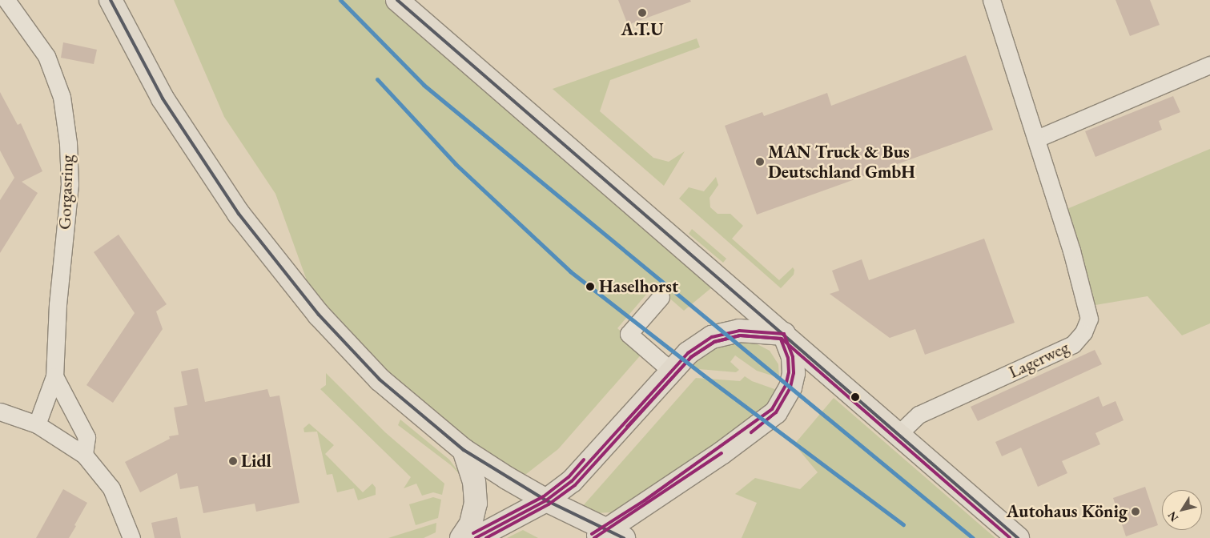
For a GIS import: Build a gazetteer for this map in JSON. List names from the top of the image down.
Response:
{
  "streets": {
    "street": ["Gorgasring", "Lagerweg"]
  },
  "places": [
    "A.T.U",
    "MAN Truck & Bus Deutschland GmbH",
    "Haselhorst",
    "Lidl",
    "Autohaus König"
  ],
  "north": "bottom left"
}
